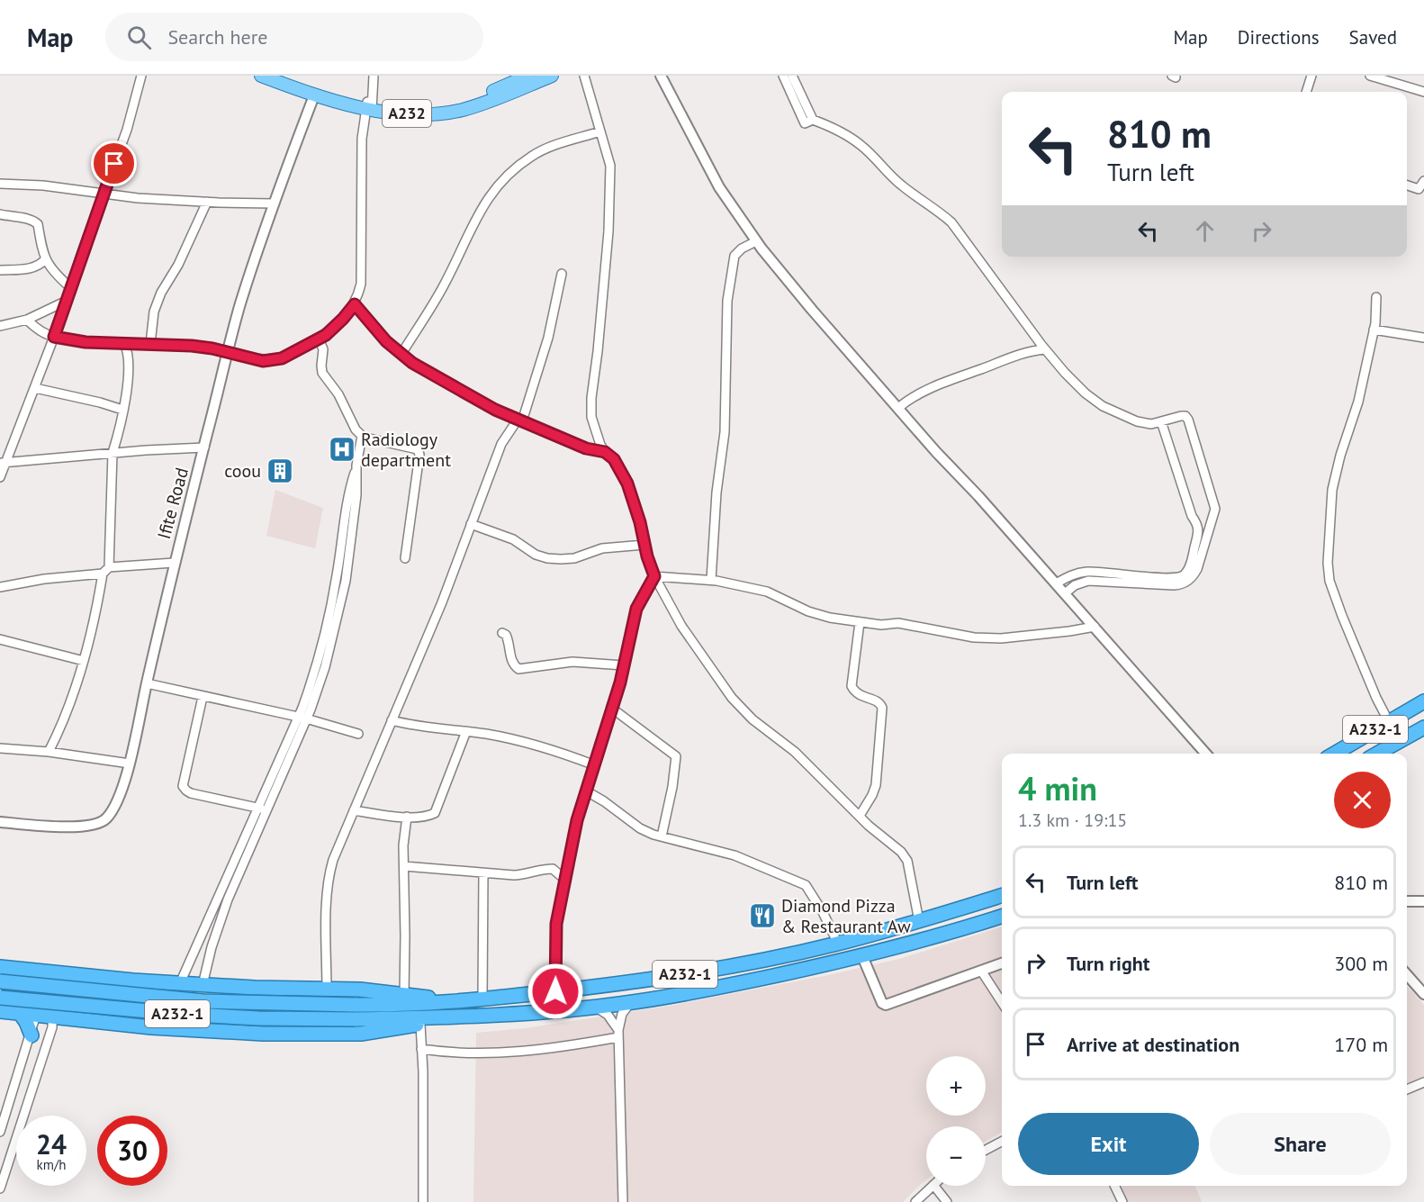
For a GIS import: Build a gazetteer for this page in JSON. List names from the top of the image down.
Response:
{
  "streets": {
    "highway": ["A232-1"],
    "main road": ["A232"],
    "street": ["Ifite Road"]
  },
  "crossings": [
    ["A232", "Ifite Road"]
  ],
  "places": {
    "hospital": ["Radiology department"],
    "building": ["coou"],
    "restaurant": ["Diamond Pizza & Restaurant Aw"]
  },
  "page": {
    "header": "Map",
    "search": "Search here",
    "nav": ["Map", "Directions", "Saved"],
    "turn": ["810 m", "Turn left"],
    "heading": ["4 min", "1.3 km · 19:15"],
    "list": [
      {
        "name": "Turn left",
        "value": "810 m"
      },
      {
        "name": "Turn right",
        "value": "300 m"
      },
      {
        "name": "Arrive at destination",
        "value": "170 m"
      }
    ],
    "map_buttons": ["+", "−"],
    "buttons": ["Exit", "Share"],
    "speed": "24 km/h",
    "limit": "30"
  }
}
